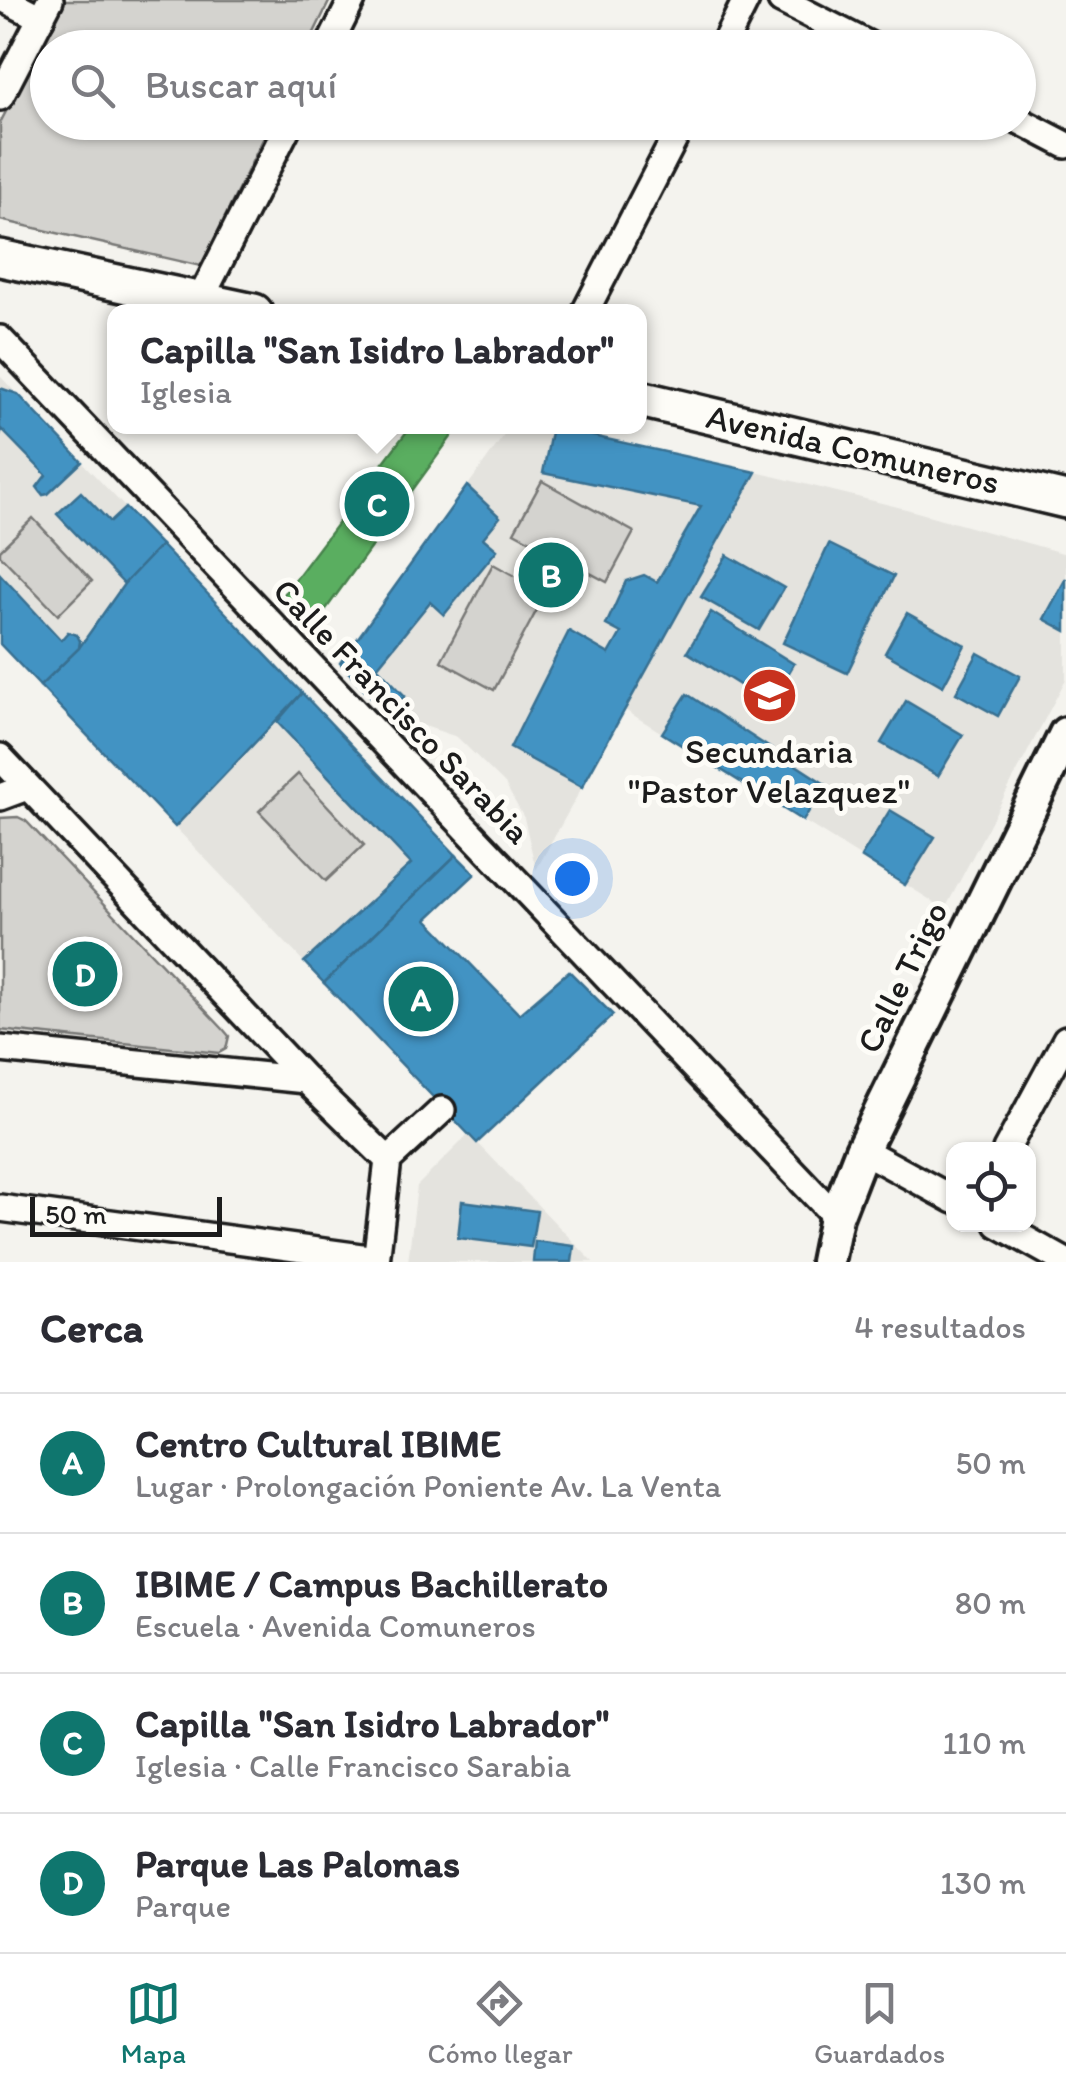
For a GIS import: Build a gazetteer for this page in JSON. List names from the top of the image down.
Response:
{
  "streets": {
    "main road": ["Avenida Comuneros"],
    "street": ["Calle Francisco Sarabia", "Calle Trigo"]
  },
  "crossings": [
    ["Calle Francisco Sarabia", "Calle Trigo"]
  ],
  "places": {
    "school or university": ["Secundaria \"Pastor Velazquez\""]
  },
  "scale_bar": "50 m",
  "page": {
    "search": "Buscar aquí",
    "popup": ["Capilla \"San Isidro Labrador\"", "Iglesia"],
    "pins": [
      "C",
      "B",
      "D",
      "A"
    ],
    "scale": "50 m",
    "heading": ["Cerca", "4 resultados"],
    "list": [
      {
        "mark": "A",
        "name": "Centro Cultural IBIME",
        "note": "Lugar · Prolongación Poniente Av. La Venta",
        "value": "50 m"
      },
      {
        "mark": "B",
        "name": "IBIME / Campus Bachillerato",
        "note": "Escuela · Avenida Comuneros",
        "value": "80 m"
      },
      {
        "mark": "C",
        "name": "Capilla \"San Isidro Labrador\"",
        "note": "Iglesia · Calle Francisco Sarabia",
        "value": "110 m"
      },
      {
        "mark": "D",
        "name": "Parque Las Palomas",
        "note": "Parque",
        "value": "130 m"
      }
    ],
    "nav": ["Mapa", "Cómo llegar", "Guardados"]
  }
}
